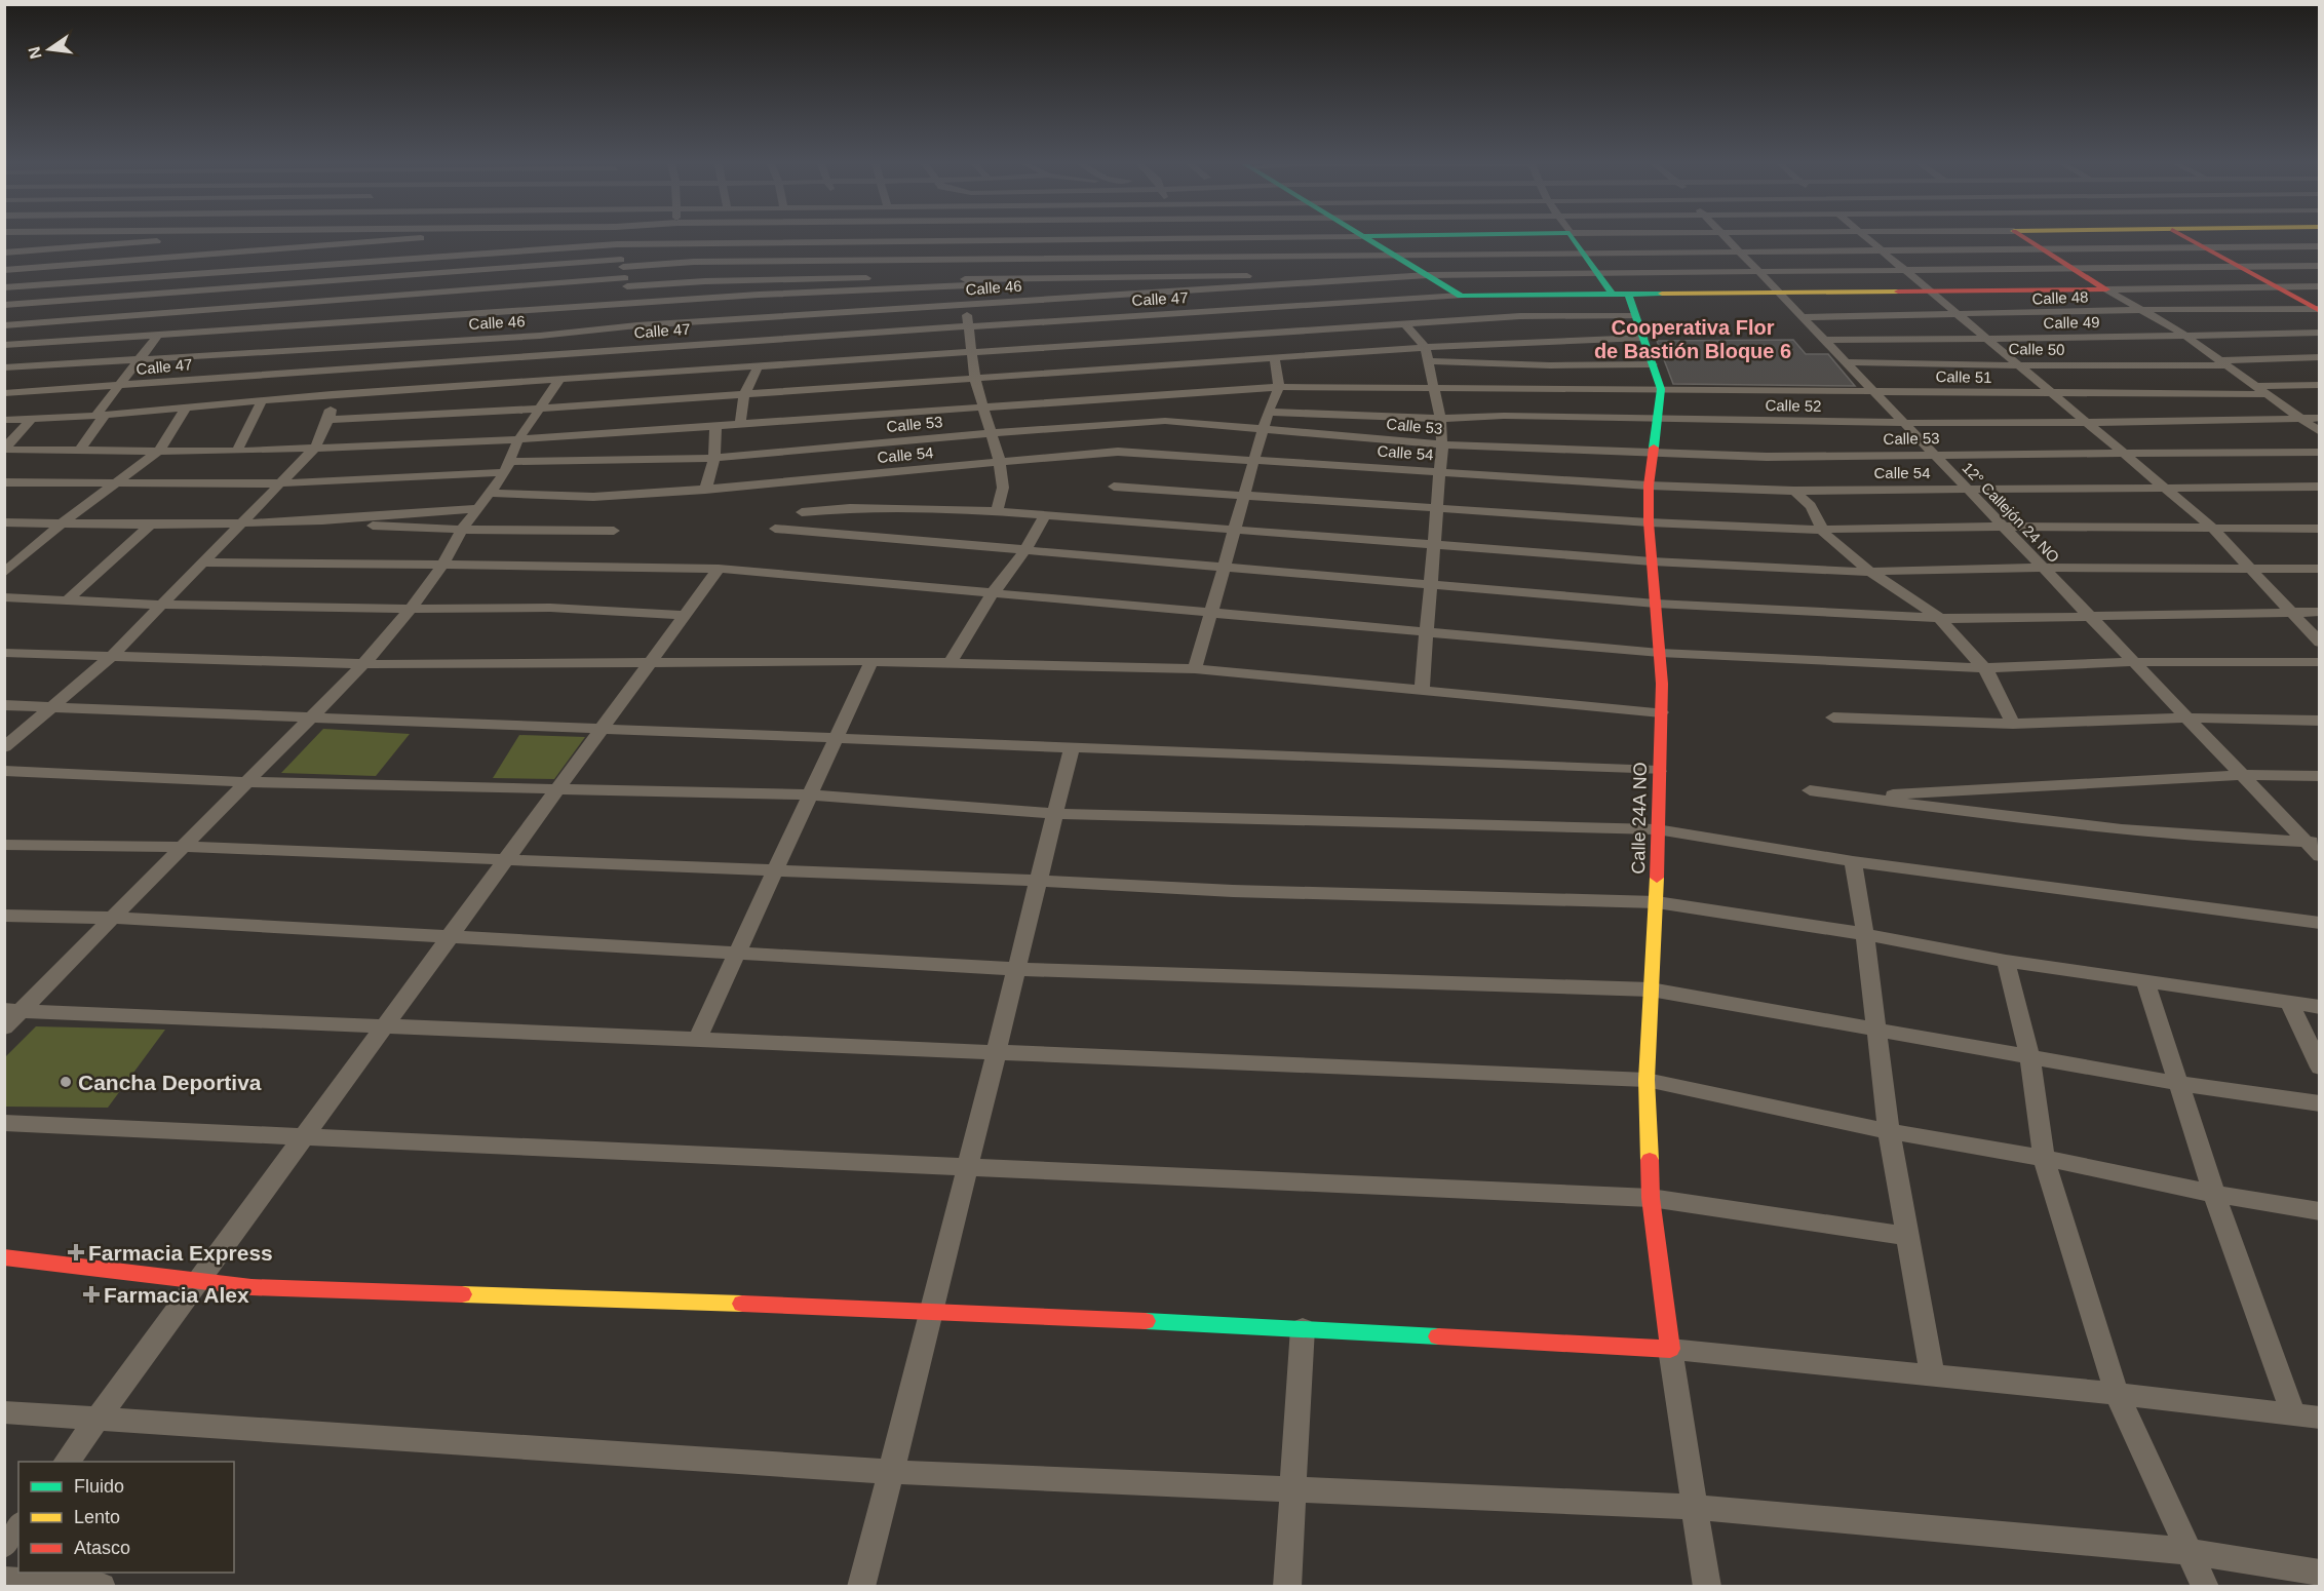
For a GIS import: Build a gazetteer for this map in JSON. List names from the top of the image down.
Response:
{
  "streets": {
    "street": [
      "Calle 46",
      "Calle 48",
      "Calle 47",
      "Calle 49",
      "Calle 50",
      "Calle 51",
      "Calle 52",
      "Calle 53",
      "Calle 54",
      "12° Callejón 24 NO",
      "Calle 24A NO"
    ]
  },
  "crossings": [
    ["Calle 46", "12° Callejón 24 NO"],
    ["Calle 48", "12° Callejón 24 NO"],
    ["Calle 47", "12° Callejón 24 NO"],
    ["Calle 47", "Calle 24A NO"],
    ["Calle 49", "12° Callejón 24 NO"],
    ["Calle 50", "12° Callejón 24 NO"],
    ["Calle 51", "12° Callejón 24 NO"],
    ["Calle 51", "Calle 24A NO"],
    ["Calle 52", "12° Callejón 24 NO"],
    ["Calle 52", "Calle 24A NO"],
    ["Calle 53", "12° Callejón 24 NO"],
    ["Calle 53", "Calle 24A NO"],
    ["Calle 54", "12° Callejón 24 NO"],
    ["Calle 54", "Calle 24A NO"]
  ],
  "districts": ["Cooperativa Flor de Bastión Bloque 6"],
  "places": {
    "other": ["Cancha Deportiva"],
    "health": ["Farmacia Express", "Farmacia Alex"]
  },
  "legend": ["Fluido", "Lento", "Atasco"],
  "north": "left"
}
